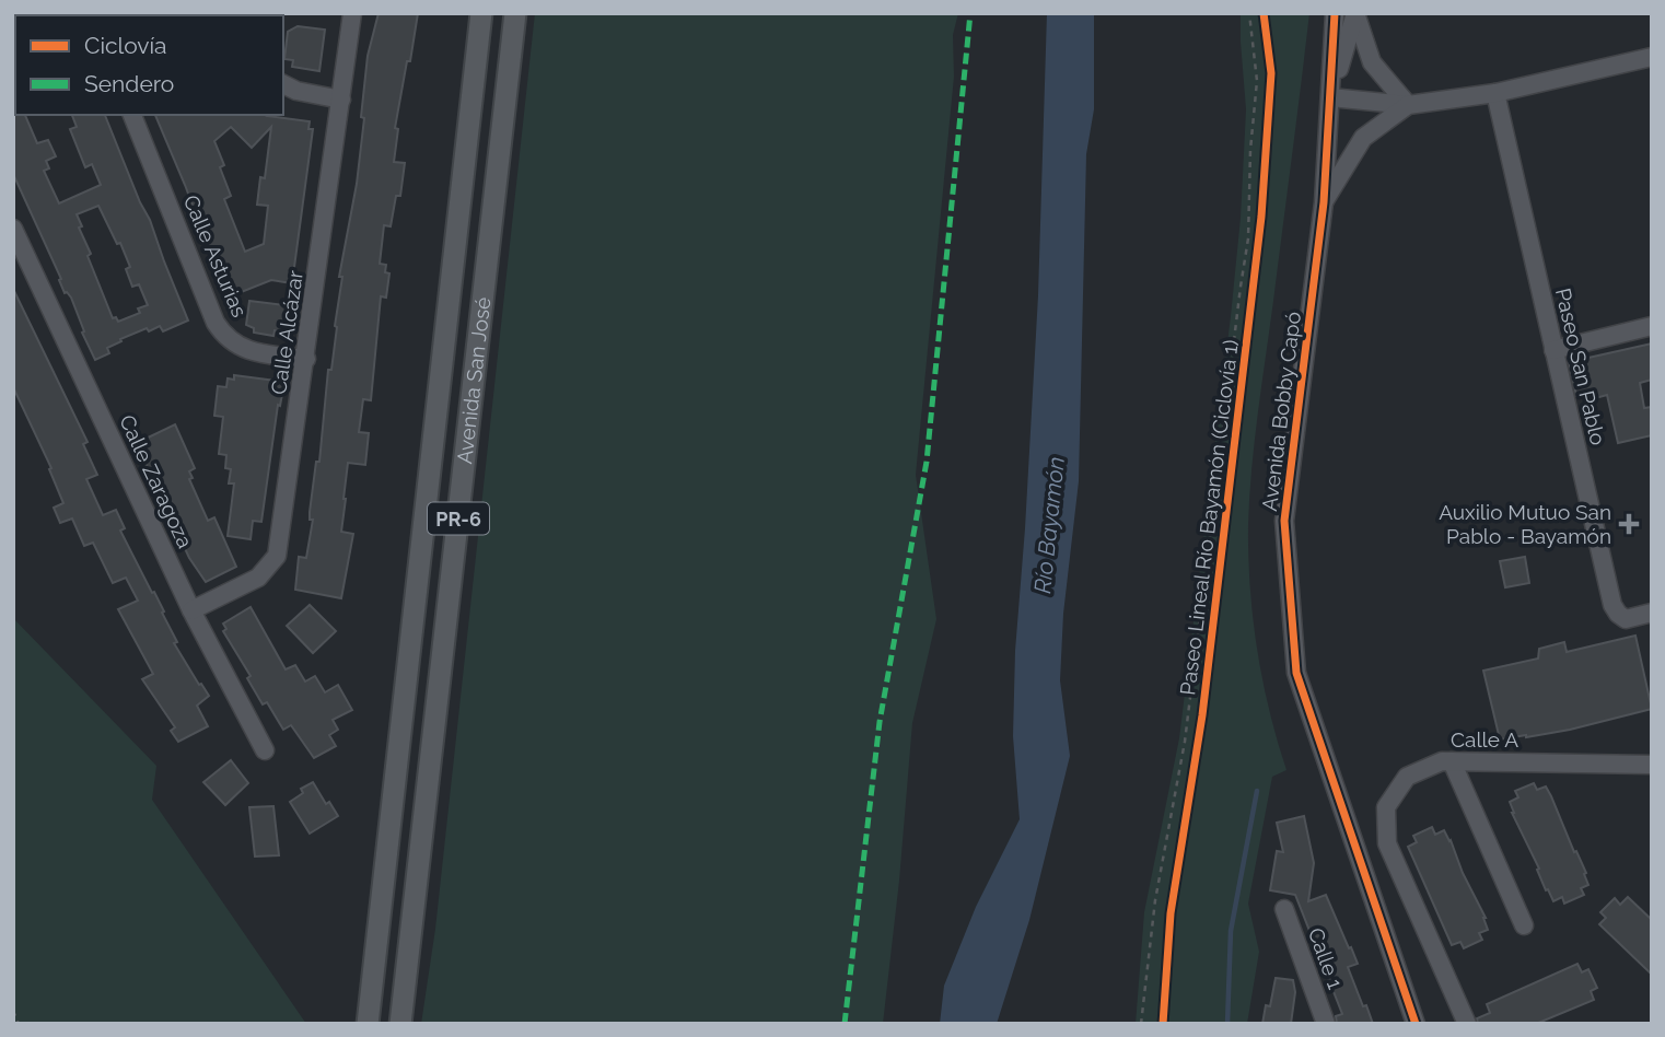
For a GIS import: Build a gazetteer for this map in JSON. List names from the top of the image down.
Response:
{
  "streets": {
    "main road": ["Avenida San José", "PR-6"],
    "street": [
      "Calle Asturias",
      "Calle Alcázar",
      "Paseo San Pablo",
      "Avenida Bobby Capó",
      "Calle Zaragoza",
      "Calle A",
      "Calle 1"
    ],
    "cycle path": ["Paseo Lineal Río Bayamón (Ciclovía 1)"]
  },
  "crossings": [
    ["Calle Asturias", "Calle Alcázar"],
    ["Calle Alcázar", "Calle Zaragoza"]
  ],
  "water": ["Río Bayamón"],
  "places": {
    "health": ["Auxilio Mutuo San Pablo - Bayamón"]
  },
  "legend": ["Ciclovía", "Sendero"]
}
